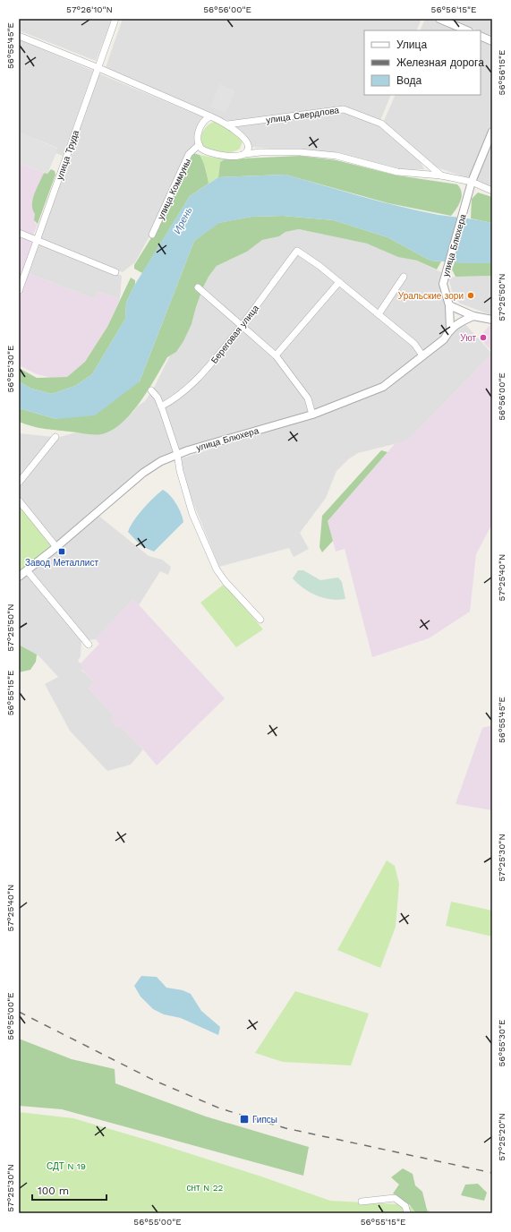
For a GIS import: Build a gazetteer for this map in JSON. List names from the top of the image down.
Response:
{
  "streets": {
    "street": [
      "улица Свердлова",
      "улица Труда",
      "улица Коммуны",
      "улица Блюхера",
      "Береговая улица"
    ]
  },
  "crossings": [
    ["улица Свердлова", "улица Коммуны"],
    ["улица Свердлова", "улица Блюхера"]
  ],
  "water": ["Ирень"],
  "parks": ["СДТ N 19", "снт N 22"],
  "places": {
    "other": ["Уральские зори", "Уют"],
    "transit": ["Завод Металлист", "Гипсы"]
  },
  "legend": ["Улица", "Железная дорога", "Вода"],
  "scale_bar": "100 m",
  "coordinates": [
    "57°26'10\"N",
    "56°56'00\"E",
    "56°56'15\"E",
    "56°55'45\"E",
    "57°25'50\"N",
    "56°55'30\"E",
    "57°25'40\"N",
    "56°55'15\"E",
    "57°25'30\"N",
    "56°55'00\"E",
    "57°25'20\"N"
  ]
}
